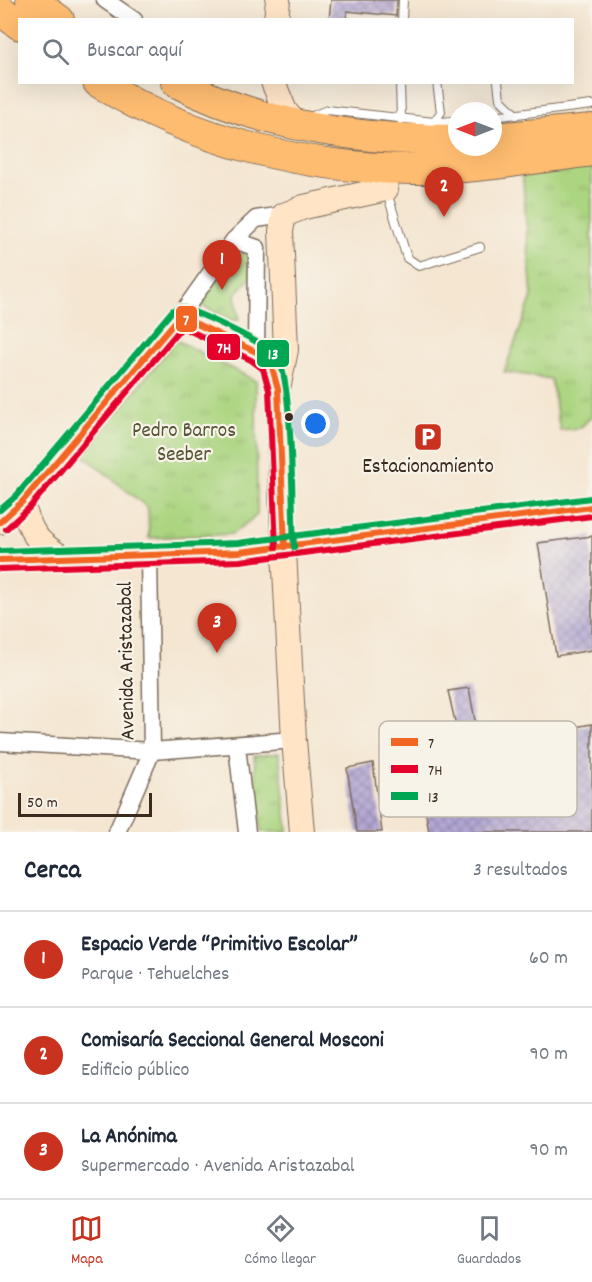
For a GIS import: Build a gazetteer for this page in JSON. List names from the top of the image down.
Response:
{
  "streets": {
    "street": ["Avenida Aristazabal"]
  },
  "parks": ["Pedro Barros Seeber"],
  "places": {
    "parking": ["Estacionamiento"]
  },
  "lines": ["transit line 13", "transit line 7", "transit line 7H"],
  "legend": ["7", "7H", "13"],
  "scale_bar": "50 m",
  "north": "left",
  "page": {
    "search": "Buscar aquí",
    "pins": ["2", "1", "3"],
    "scale": "50 m",
    "heading": ["Cerca", "3 resultados"],
    "list": [
      {
        "mark": "1",
        "name": "Espacio Verde “Primitivo Escolar”",
        "note": "Parque · Tehuelches",
        "value": "60 m"
      },
      {
        "mark": "2",
        "name": "Comisaría Seccional General Mosconi",
        "note": "Edificio público",
        "value": "90 m"
      },
      {
        "mark": "3",
        "name": "La Anónima",
        "note": "Supermercado · Avenida Aristazabal",
        "value": "90 m"
      }
    ],
    "nav": ["Mapa", "Cómo llegar", "Guardados"]
  }
}
